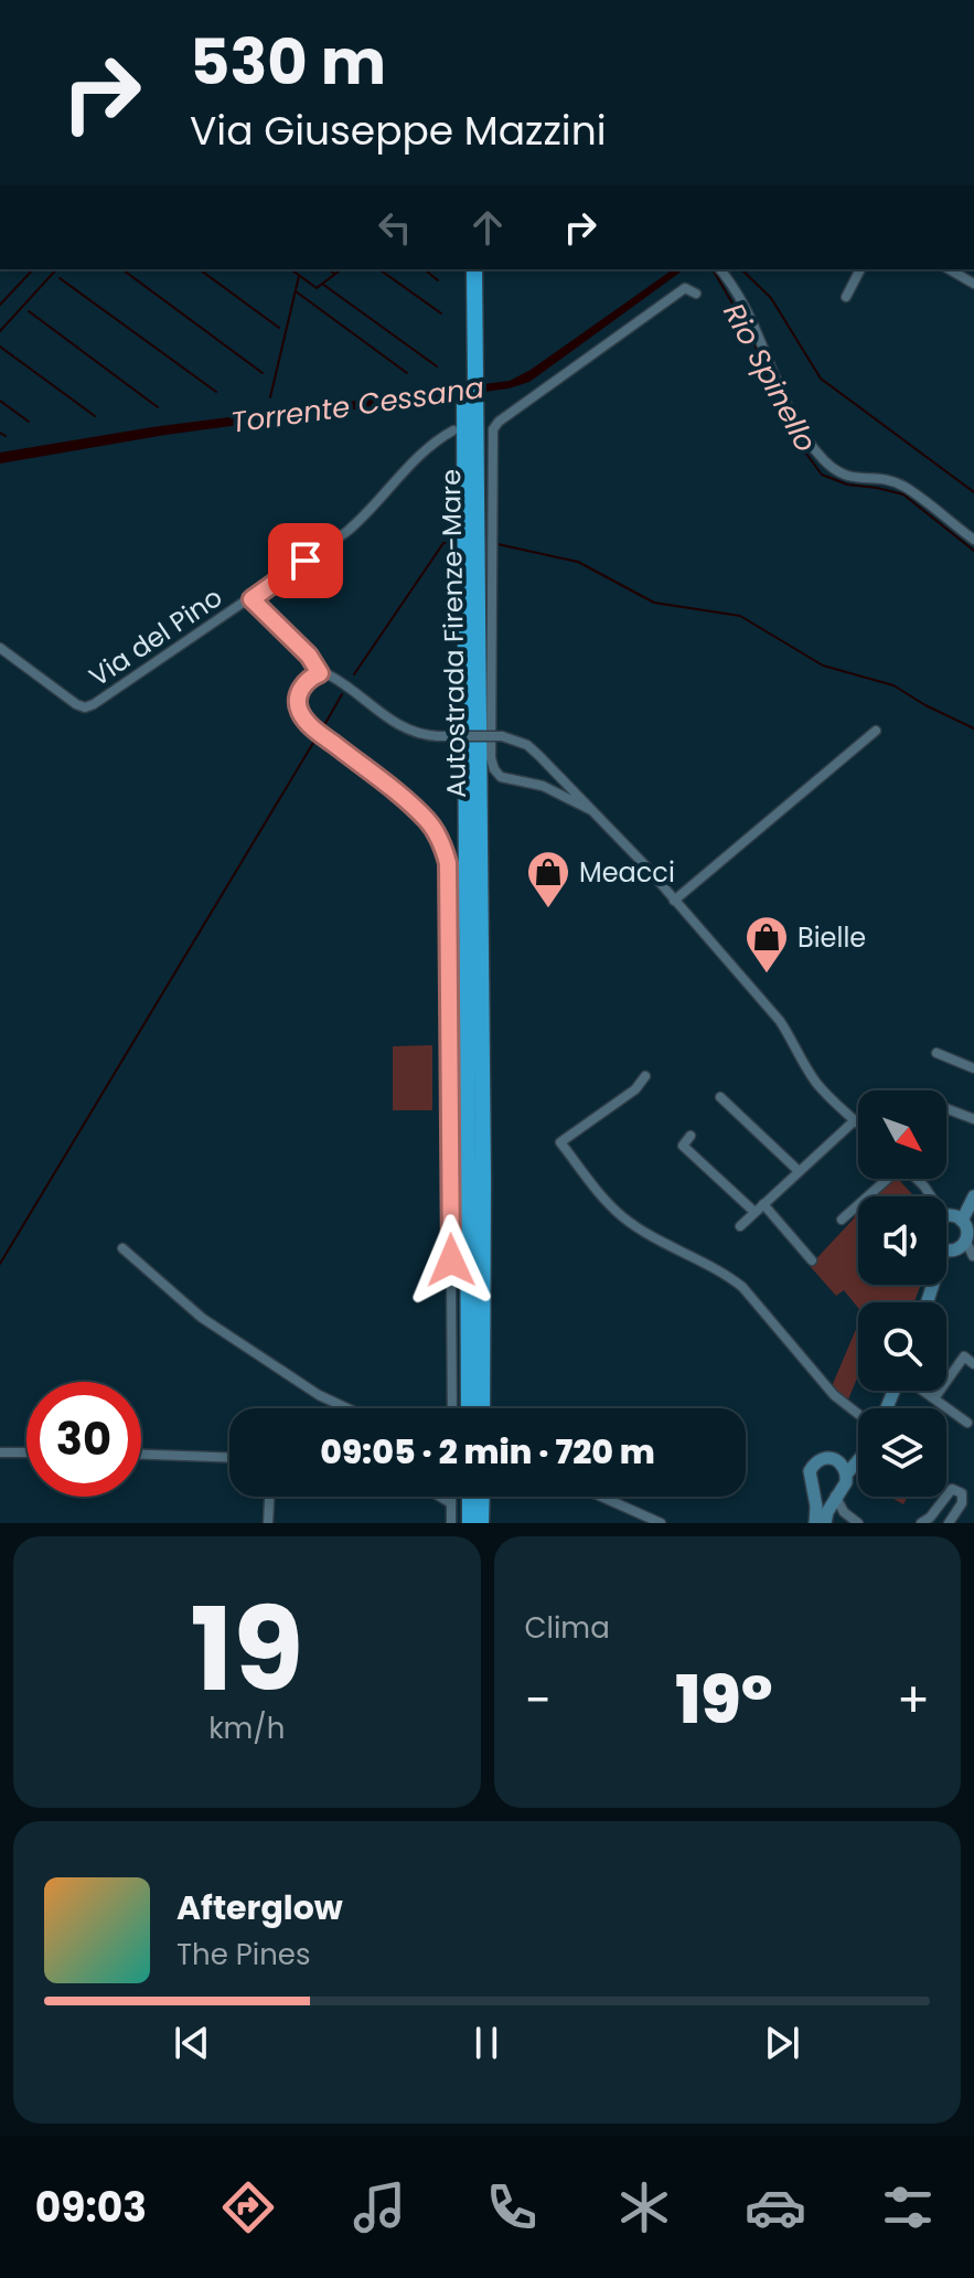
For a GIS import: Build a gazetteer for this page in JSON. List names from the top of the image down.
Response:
{
  "streets": {
    "highway": ["Autostrada Firenze-Mare"],
    "street": ["Via del Pino"]
  },
  "water": ["Rio Spinello", "Torrente Cessana"],
  "places": {
    "shop": ["Meacci", "Bielle"]
  },
  "north": "bottom right",
  "page": {
    "turn": ["530 m", "Via Giuseppe Mazzini"],
    "limit": "30",
    "trip": "09:05 · 2 min · 720 m",
    "tile": [
      ["19", "km/h"],
      "Clima"
    ],
    "heat": ["−", "19°", "+"],
    "song": ["Afterglow", "The Pines"],
    "tabs": "09:03"
  }
}
